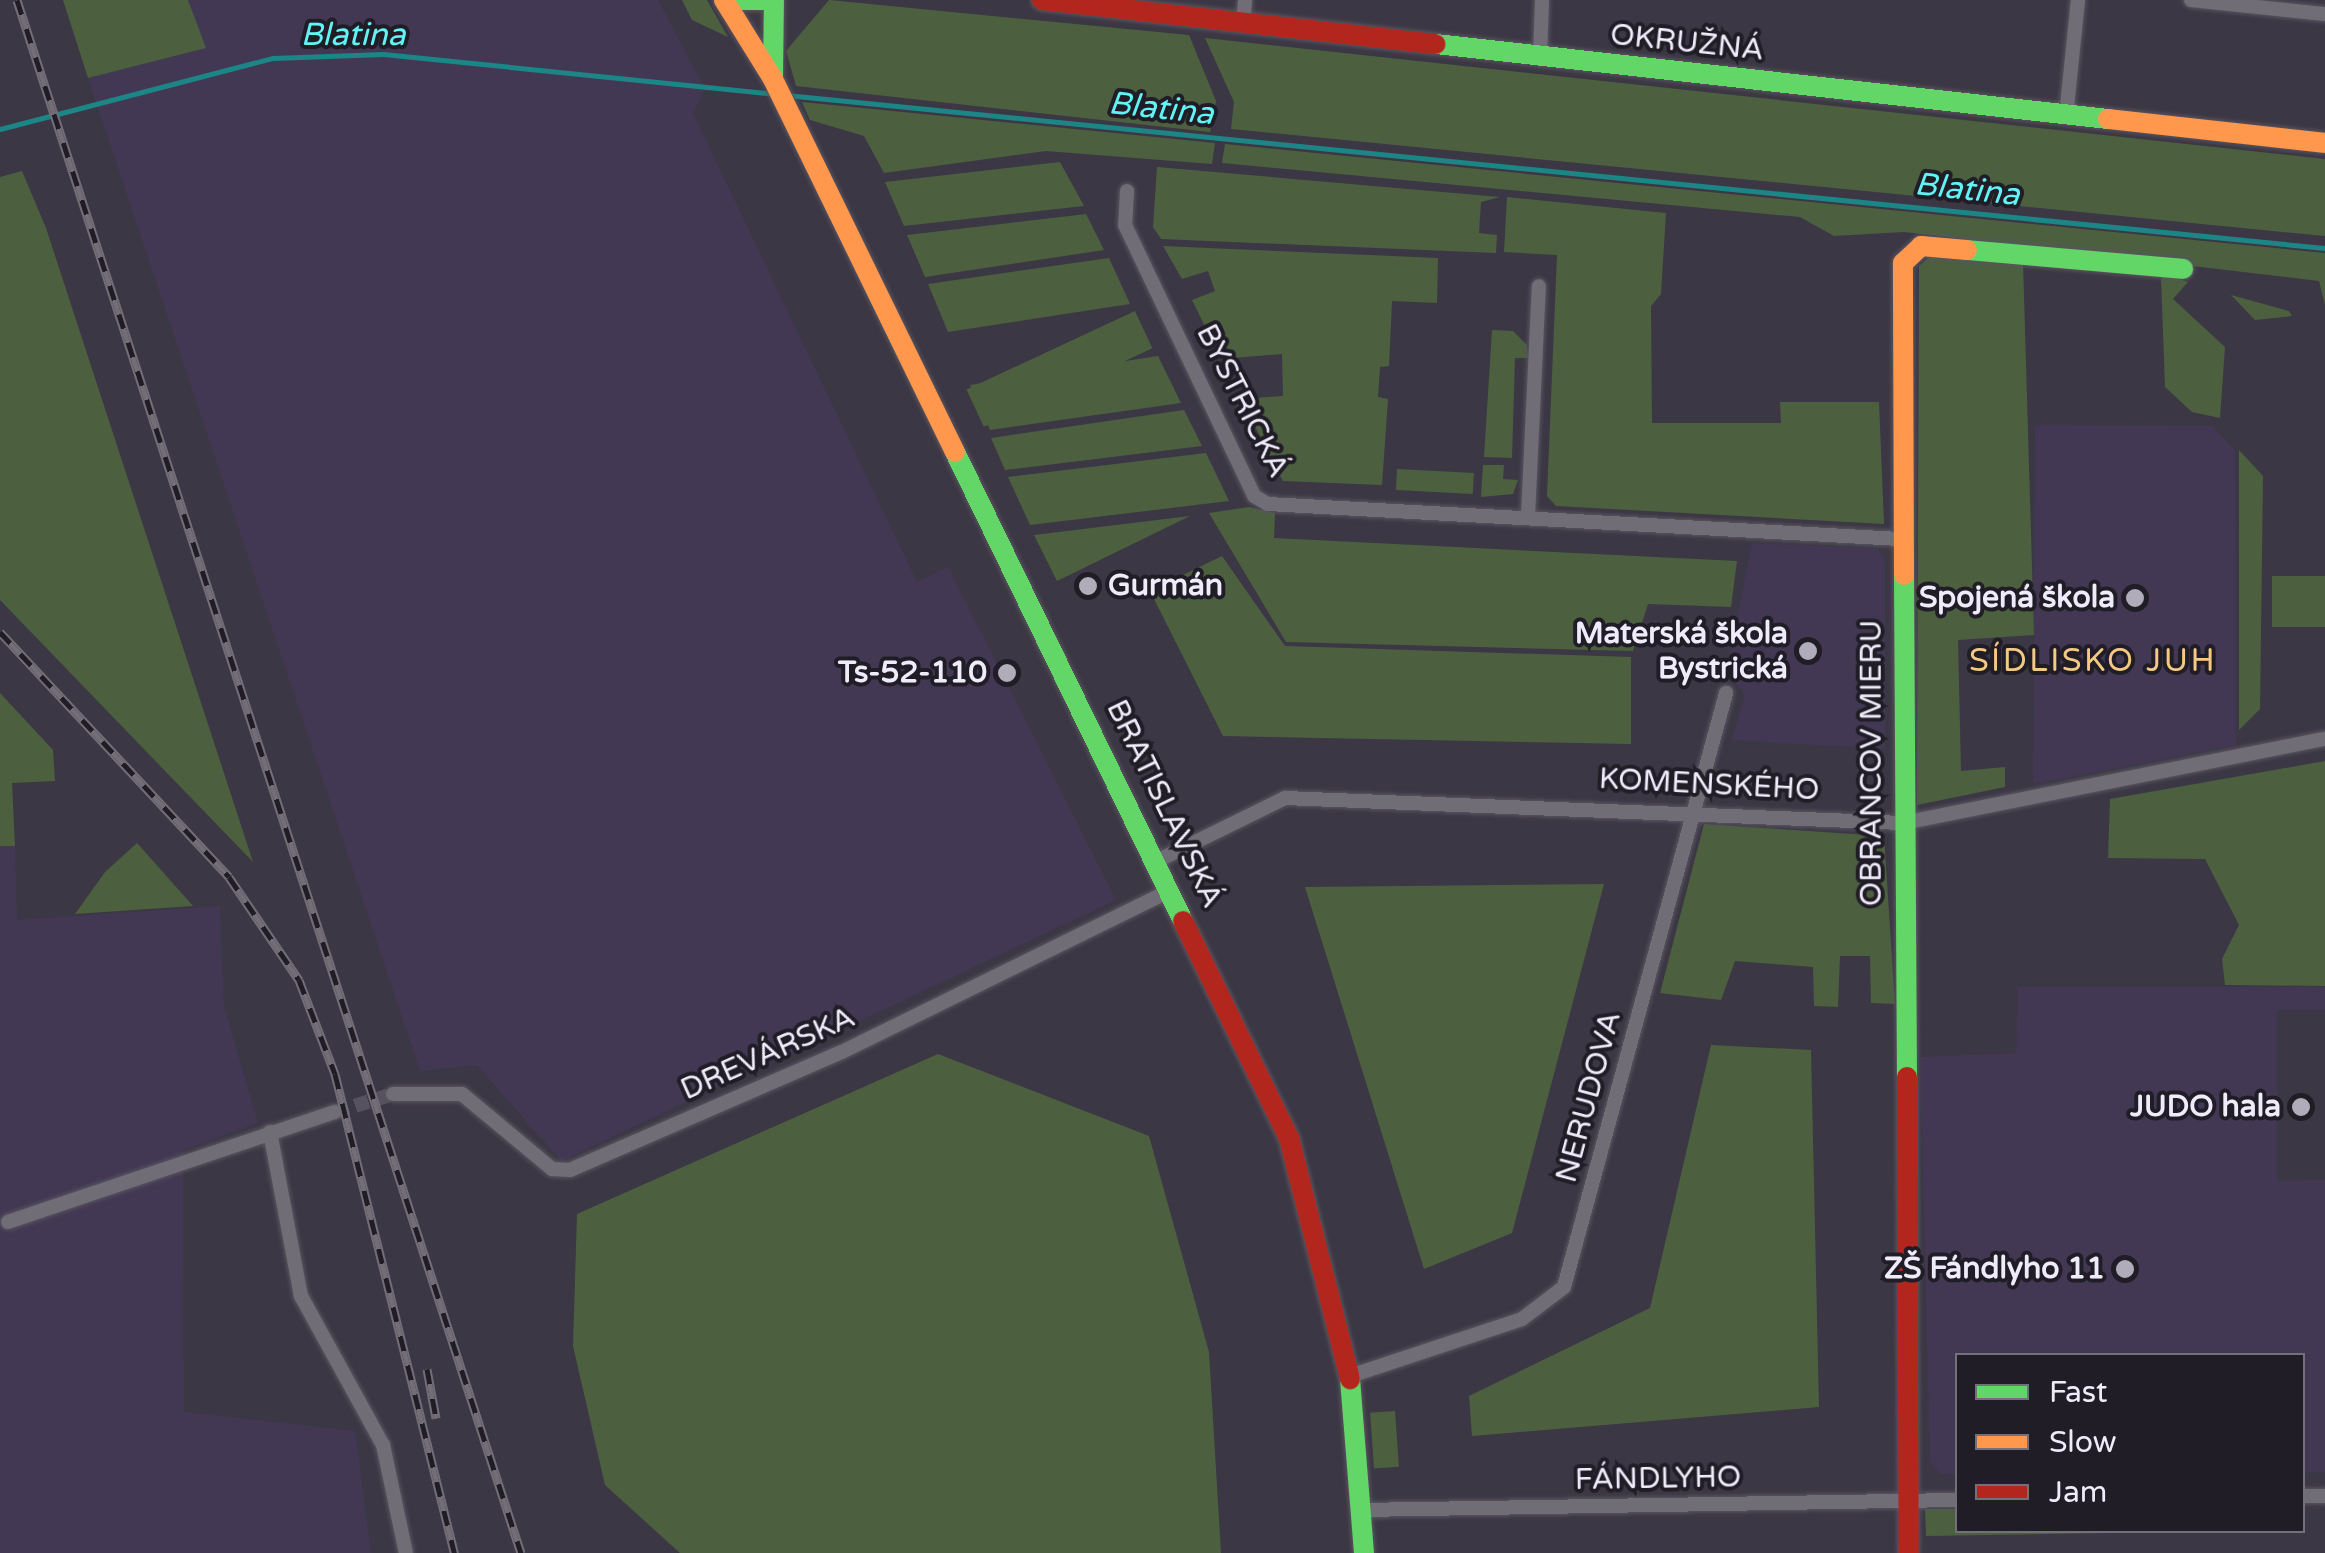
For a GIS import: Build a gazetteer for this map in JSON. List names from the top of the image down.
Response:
{
  "streets": {
    "street": [
      "OKRUŽNÁ",
      "BYSTRICKÁ",
      "OBRANCOV MIERU",
      "KOMENSKÉHO",
      "BRATISLAVSKÁ",
      "DREVÁRSKA",
      "NERUDOVA",
      "FÁNDLYHO"
    ]
  },
  "crossings": [
    ["BYSTRICKÁ", "OBRANCOV MIERU"],
    ["OBRANCOV MIERU", "KOMENSKÉHO"],
    ["OBRANCOV MIERU", "FÁNDLYHO"],
    ["KOMENSKÉHO", "BRATISLAVSKÁ"],
    ["KOMENSKÉHO", "NERUDOVA"],
    ["BRATISLAVSKÁ", "DREVÁRSKA"],
    ["BRATISLAVSKÁ", "NERUDOVA"],
    ["BRATISLAVSKÁ", "FÁNDLYHO"]
  ],
  "districts": ["SÍDLISKO JUH"],
  "water": ["Blatina"],
  "places": [
    "Gurmán",
    "Spojená škola",
    "Materská škola Bystrická",
    "Ts-52-110",
    "JUDO hala",
    "ZŠ Fándlyho 11"
  ],
  "legend": ["Fast", "Slow", "Jam"]
}
